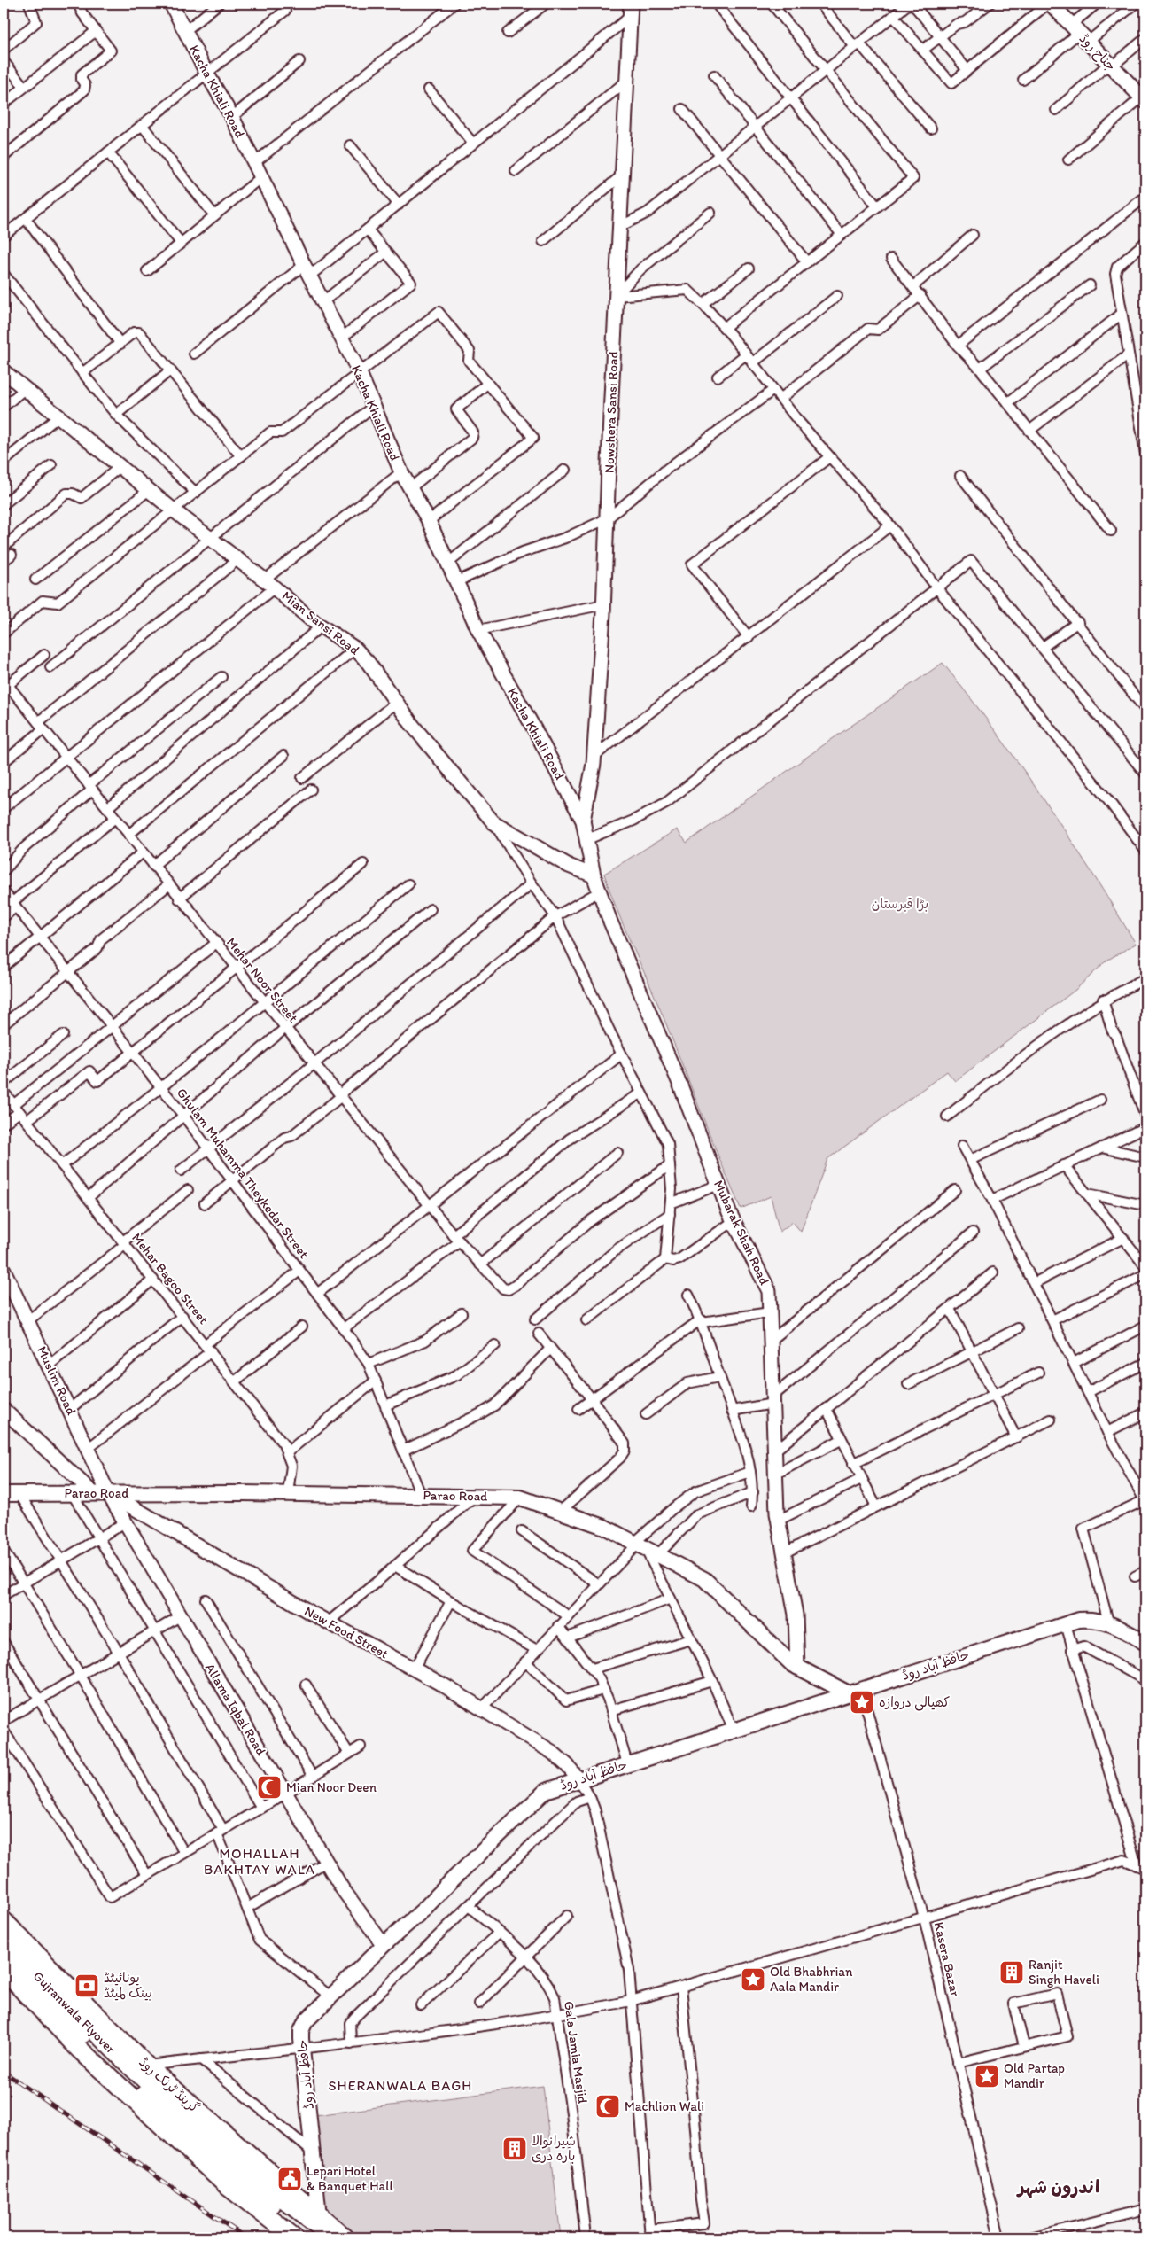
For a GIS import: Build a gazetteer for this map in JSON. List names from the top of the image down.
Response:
{
  "streets": {
    "highway": ["گرینڈ ٹرنک روڈ"],
    "main road": [
      "جناح روڈ",
      "Parao Road",
      "حافظ آباد روڈ",
      "Gujranwala Flyover"
    ],
    "street": [
      "Kacha Khiali Road",
      "Nowshera Sansi Road",
      "Mian Sansi Road",
      "Mehar Noor Street",
      "Ghulam Muhamma Theykedar Street",
      "Mubarak Shah Road",
      "Mehar Bagoo Street",
      "Muslim Road",
      "New Food Street",
      "Allama Iqbal Road",
      "Kasera Bazar",
      "Gala Jamia Masjid"
    ]
  },
  "crossings": [
    ["Kacha Khiali Road", "Nowshera Sansi Road"],
    ["Kacha Khiali Road", "Mubarak Shah Road"],
    ["Nowshera Sansi Road", "Mubarak Shah Road"],
    ["Mian Sansi Road", "Mubarak Shah Road"],
    ["Ghulam Muhamma Theykedar Street", "Parao Road"],
    ["Mubarak Shah Road", "Parao Road"],
    ["Mehar Bagoo Street", "Parao Road"],
    ["Muslim Road", "Parao Road"],
    ["Muslim Road", "New Food Street"],
    ["Muslim Road", "Allama Iqbal Road"],
    ["Parao Road", "New Food Street"],
    ["Parao Road", "حافظ آباد روڈ"],
    ["Parao Road", "Allama Iqbal Road"],
    ["Parao Road", "Kasera Bazar"],
    ["New Food Street", "حافظ آباد روڈ"],
    ["New Food Street", "Allama Iqbal Road"],
    ["حافظ آباد روڈ", "Allama Iqbal Road"],
    ["حافظ آباد روڈ", "Kasera Bazar"],
    ["حافظ آباد روڈ", "گرینڈ ٹرنک روڈ"]
  ],
  "districts": ["MOHALLAH BAKHTAY WALA", "SHERANWALA BAGH", "اندرون شہر"],
  "parks": ["بڑا قبرستان"],
  "places": {
    "place": ["کھیالی دروازہ", "Old Bhabhrian Aala Mandir", "Old Partap Mandir"],
    "mosque": ["Mian Noor Deen", "Machlion Wali"],
    "building": ["Ranjit Singh Haveli", "شیرانوالا بارہ دری"],
    "bank": ["یونائیٹڈ بینک لمیٹڈ"],
    "public building": ["Lepari Hotel & Banquet Hall"]
  }
}
